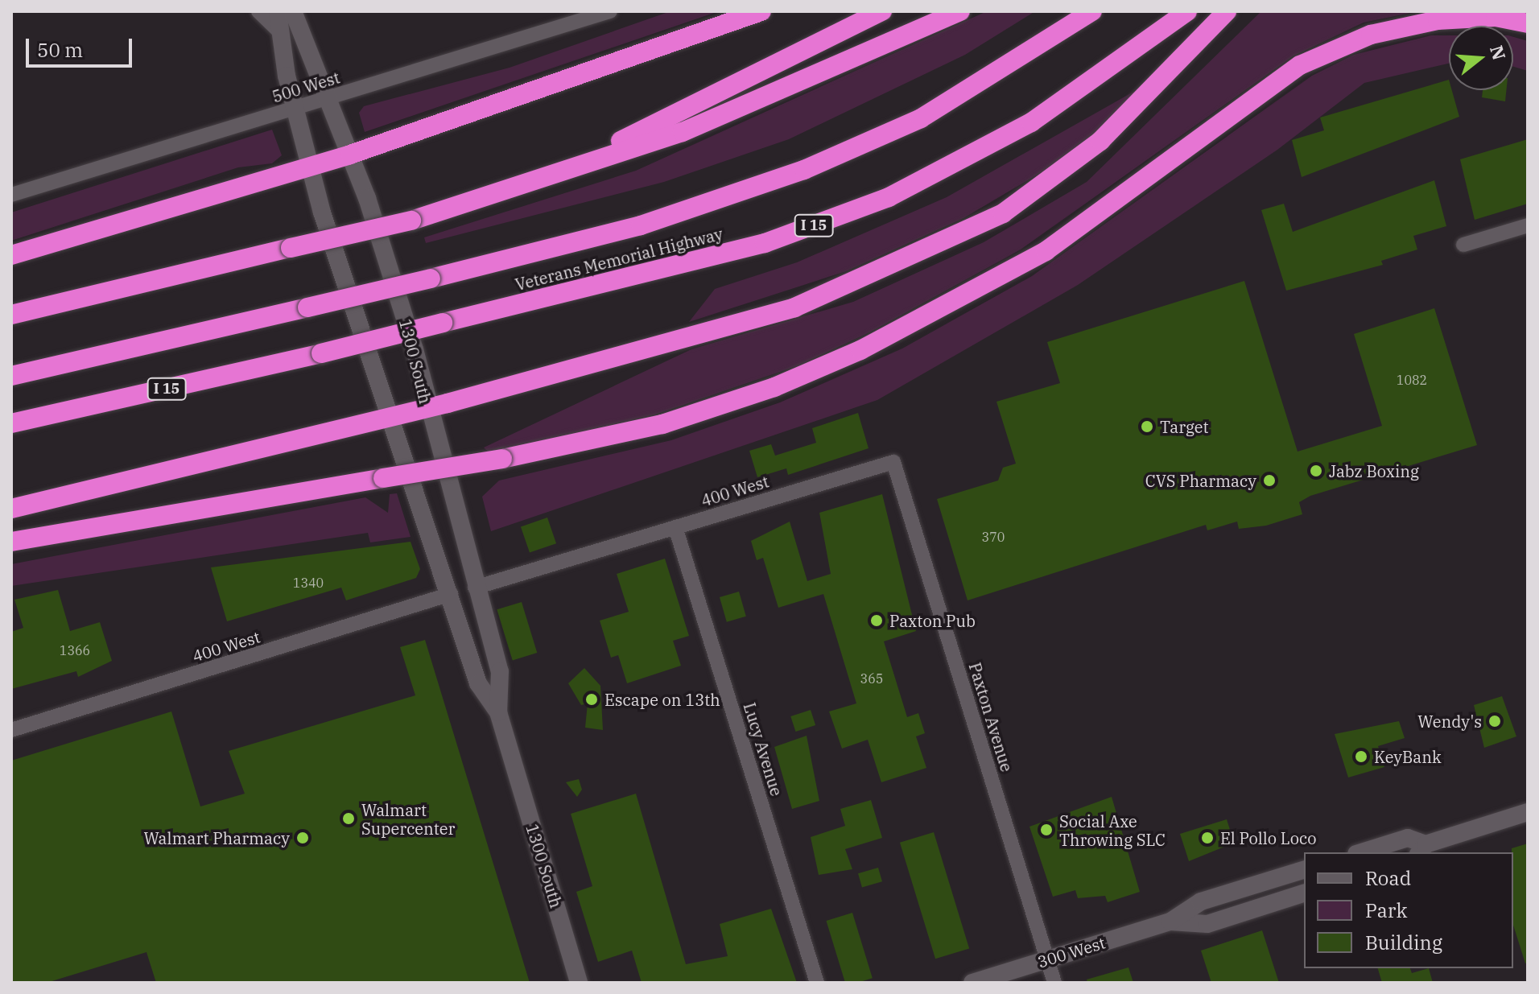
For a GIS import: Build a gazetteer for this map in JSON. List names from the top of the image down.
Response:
{
  "streets": {
    "highway": ["I 15", "Veterans Memorial Highway"],
    "main road": ["1300 South", "300 West"],
    "street": [
      "500 West",
      "400 West",
      "Paxton Avenue",
      "Lucy Avenue"
    ]
  },
  "crossings": [
    ["500 West", "1300 South"],
    ["1300 South", "400 West"],
    ["400 West", "Paxton Avenue"],
    ["400 West", "Lucy Avenue"],
    ["Paxton Avenue", "300 West"]
  ],
  "places": [
    "Target",
    "Jabz Boxing",
    "CVS Pharmacy",
    "Paxton Pub",
    "Escape on 13th",
    "Wendy's",
    "KeyBank",
    "Walmart Supercenter",
    "Social Axe Throwing SLC",
    "Walmart Pharmacy",
    "El Pollo Loco"
  ],
  "house_numbers": [
    "1082",
    "370",
    "1340",
    "1366",
    "365"
  ],
  "legend": ["Road", "Park", "Building"],
  "scale_bar": "50 m",
  "north": "right"
}
